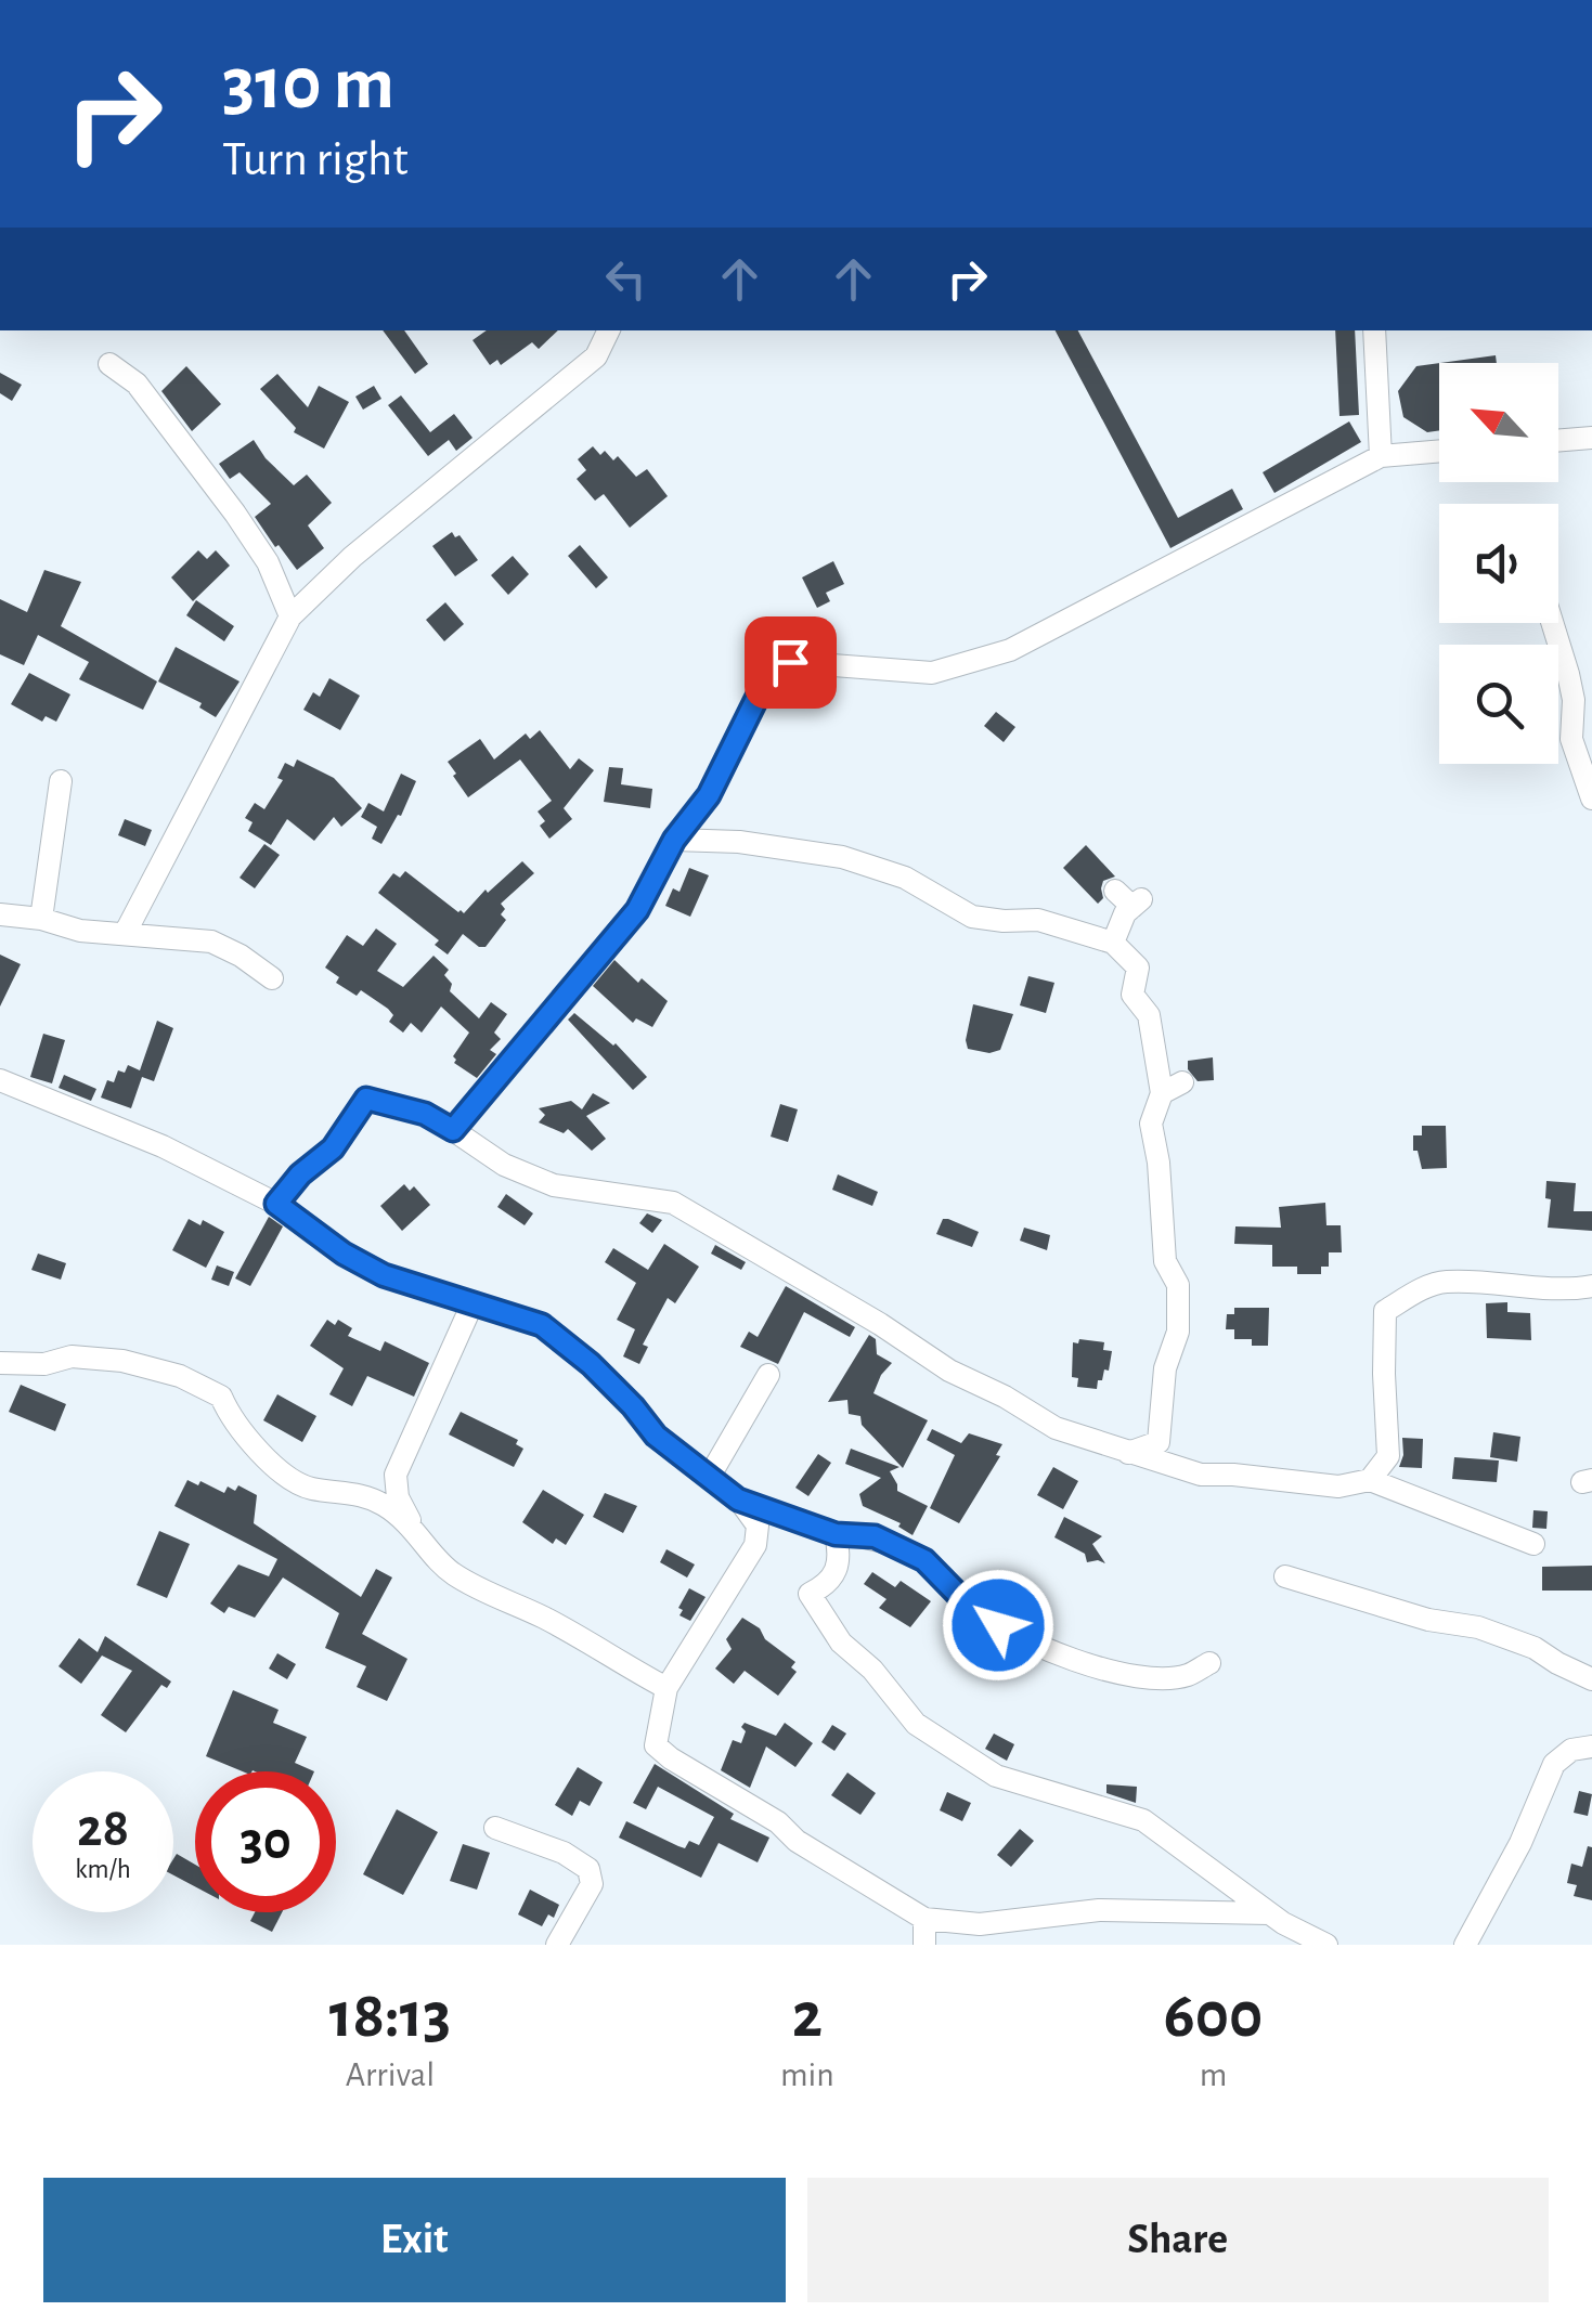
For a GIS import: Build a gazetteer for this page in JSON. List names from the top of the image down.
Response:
{
  "north": "top left",
  "page": {
    "turn": ["310 m", "Turn right"],
    "speed": "28 km/h",
    "limit": "30",
    "eta": [
      "18:13",
      "Arrival",
      "2",
      "min",
      "600",
      "m"
    ],
    "buttons": ["Exit", "Share"]
  }
}
